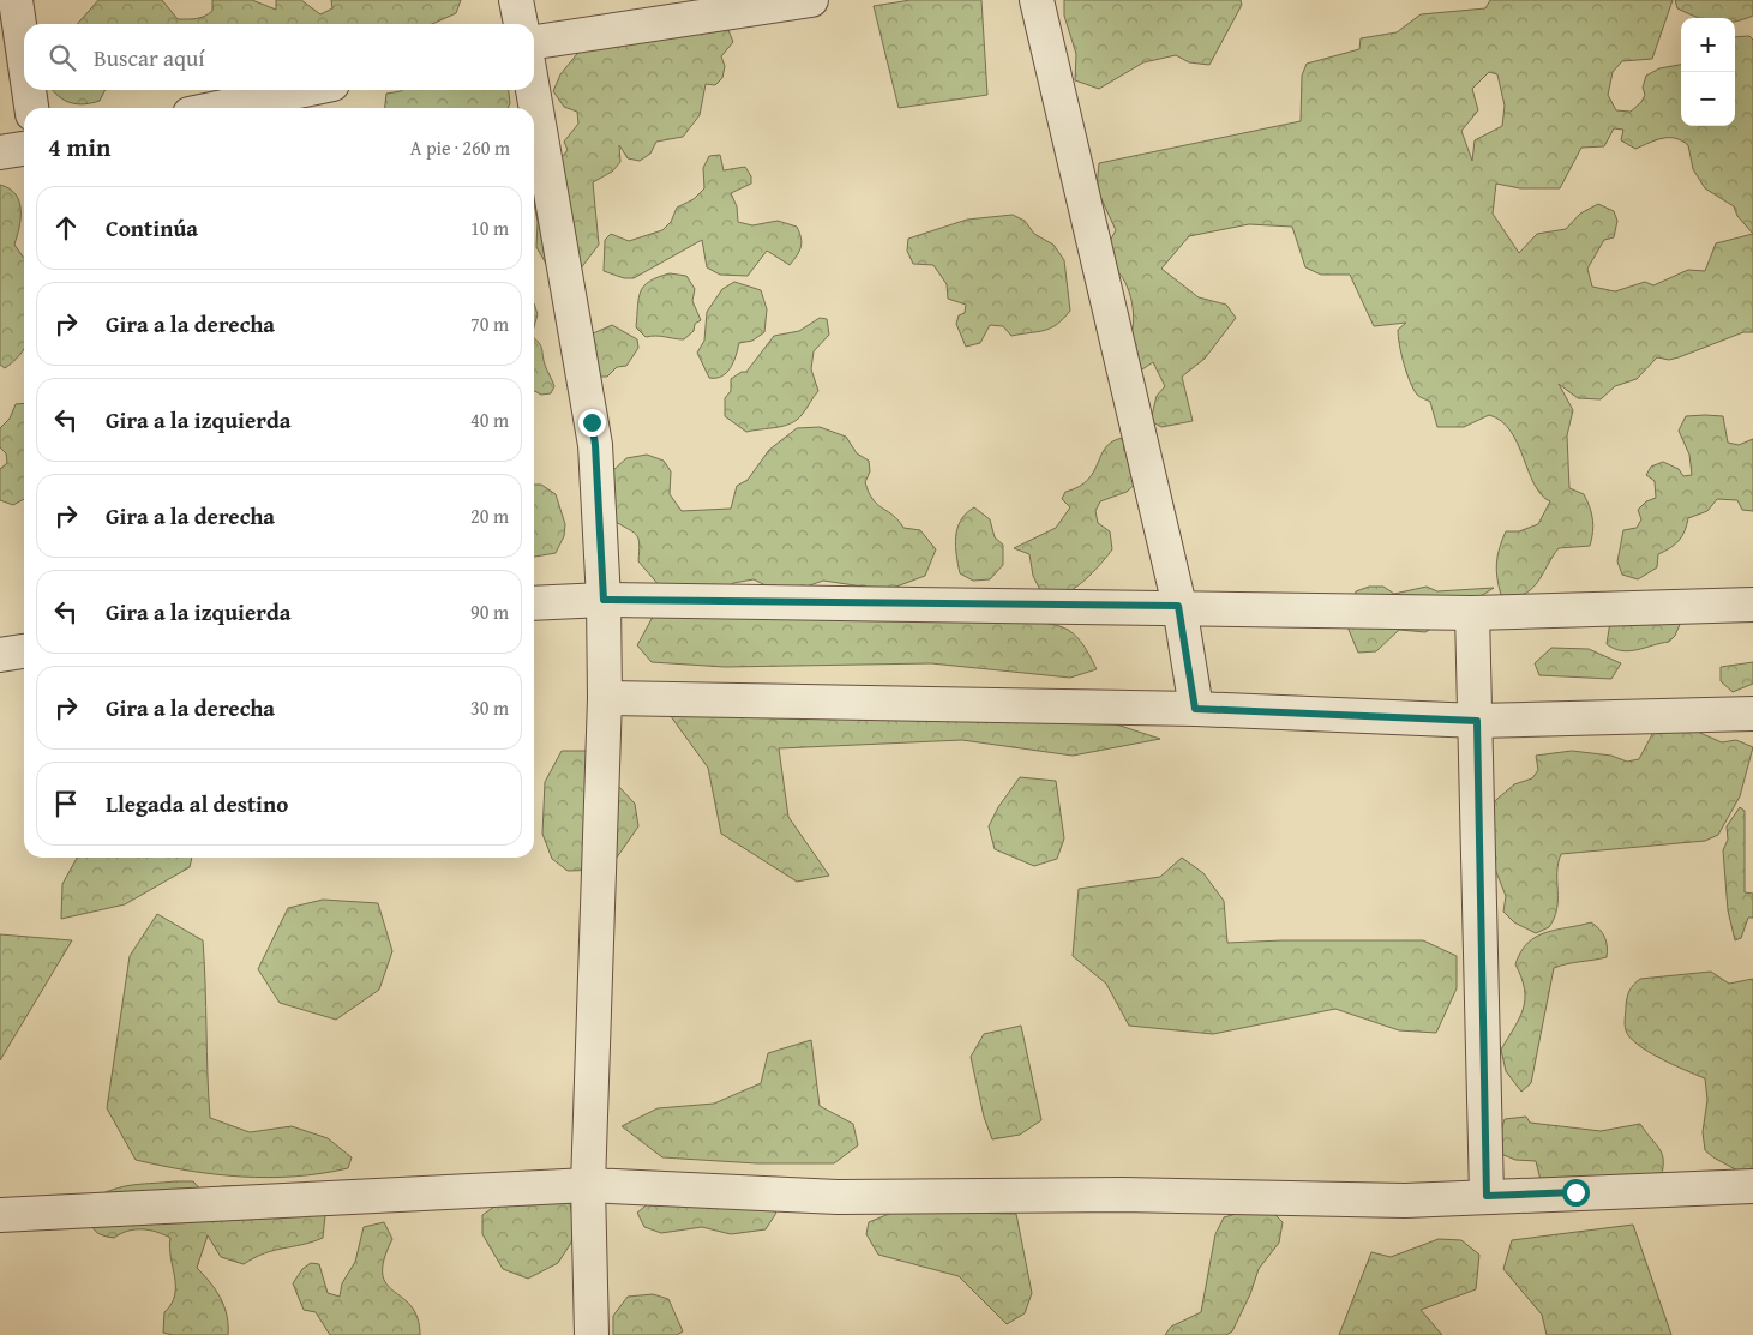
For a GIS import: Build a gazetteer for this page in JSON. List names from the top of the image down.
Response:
{
  "page": {
    "map_buttons": ["+", "−"],
    "search": "Buscar aquí",
    "heading": ["4 min", "A pie · 260 m"],
    "list": [
      ["Continúa", "10 m"],
      ["Gira a la derecha", "70 m"],
      ["Gira a la izquierda", "40 m"],
      ["Gira a la derecha", "20 m"],
      ["Gira a la izquierda", "90 m"],
      ["Gira a la derecha", "30 m"],
      "Llegada al destino"
    ]
  }
}
